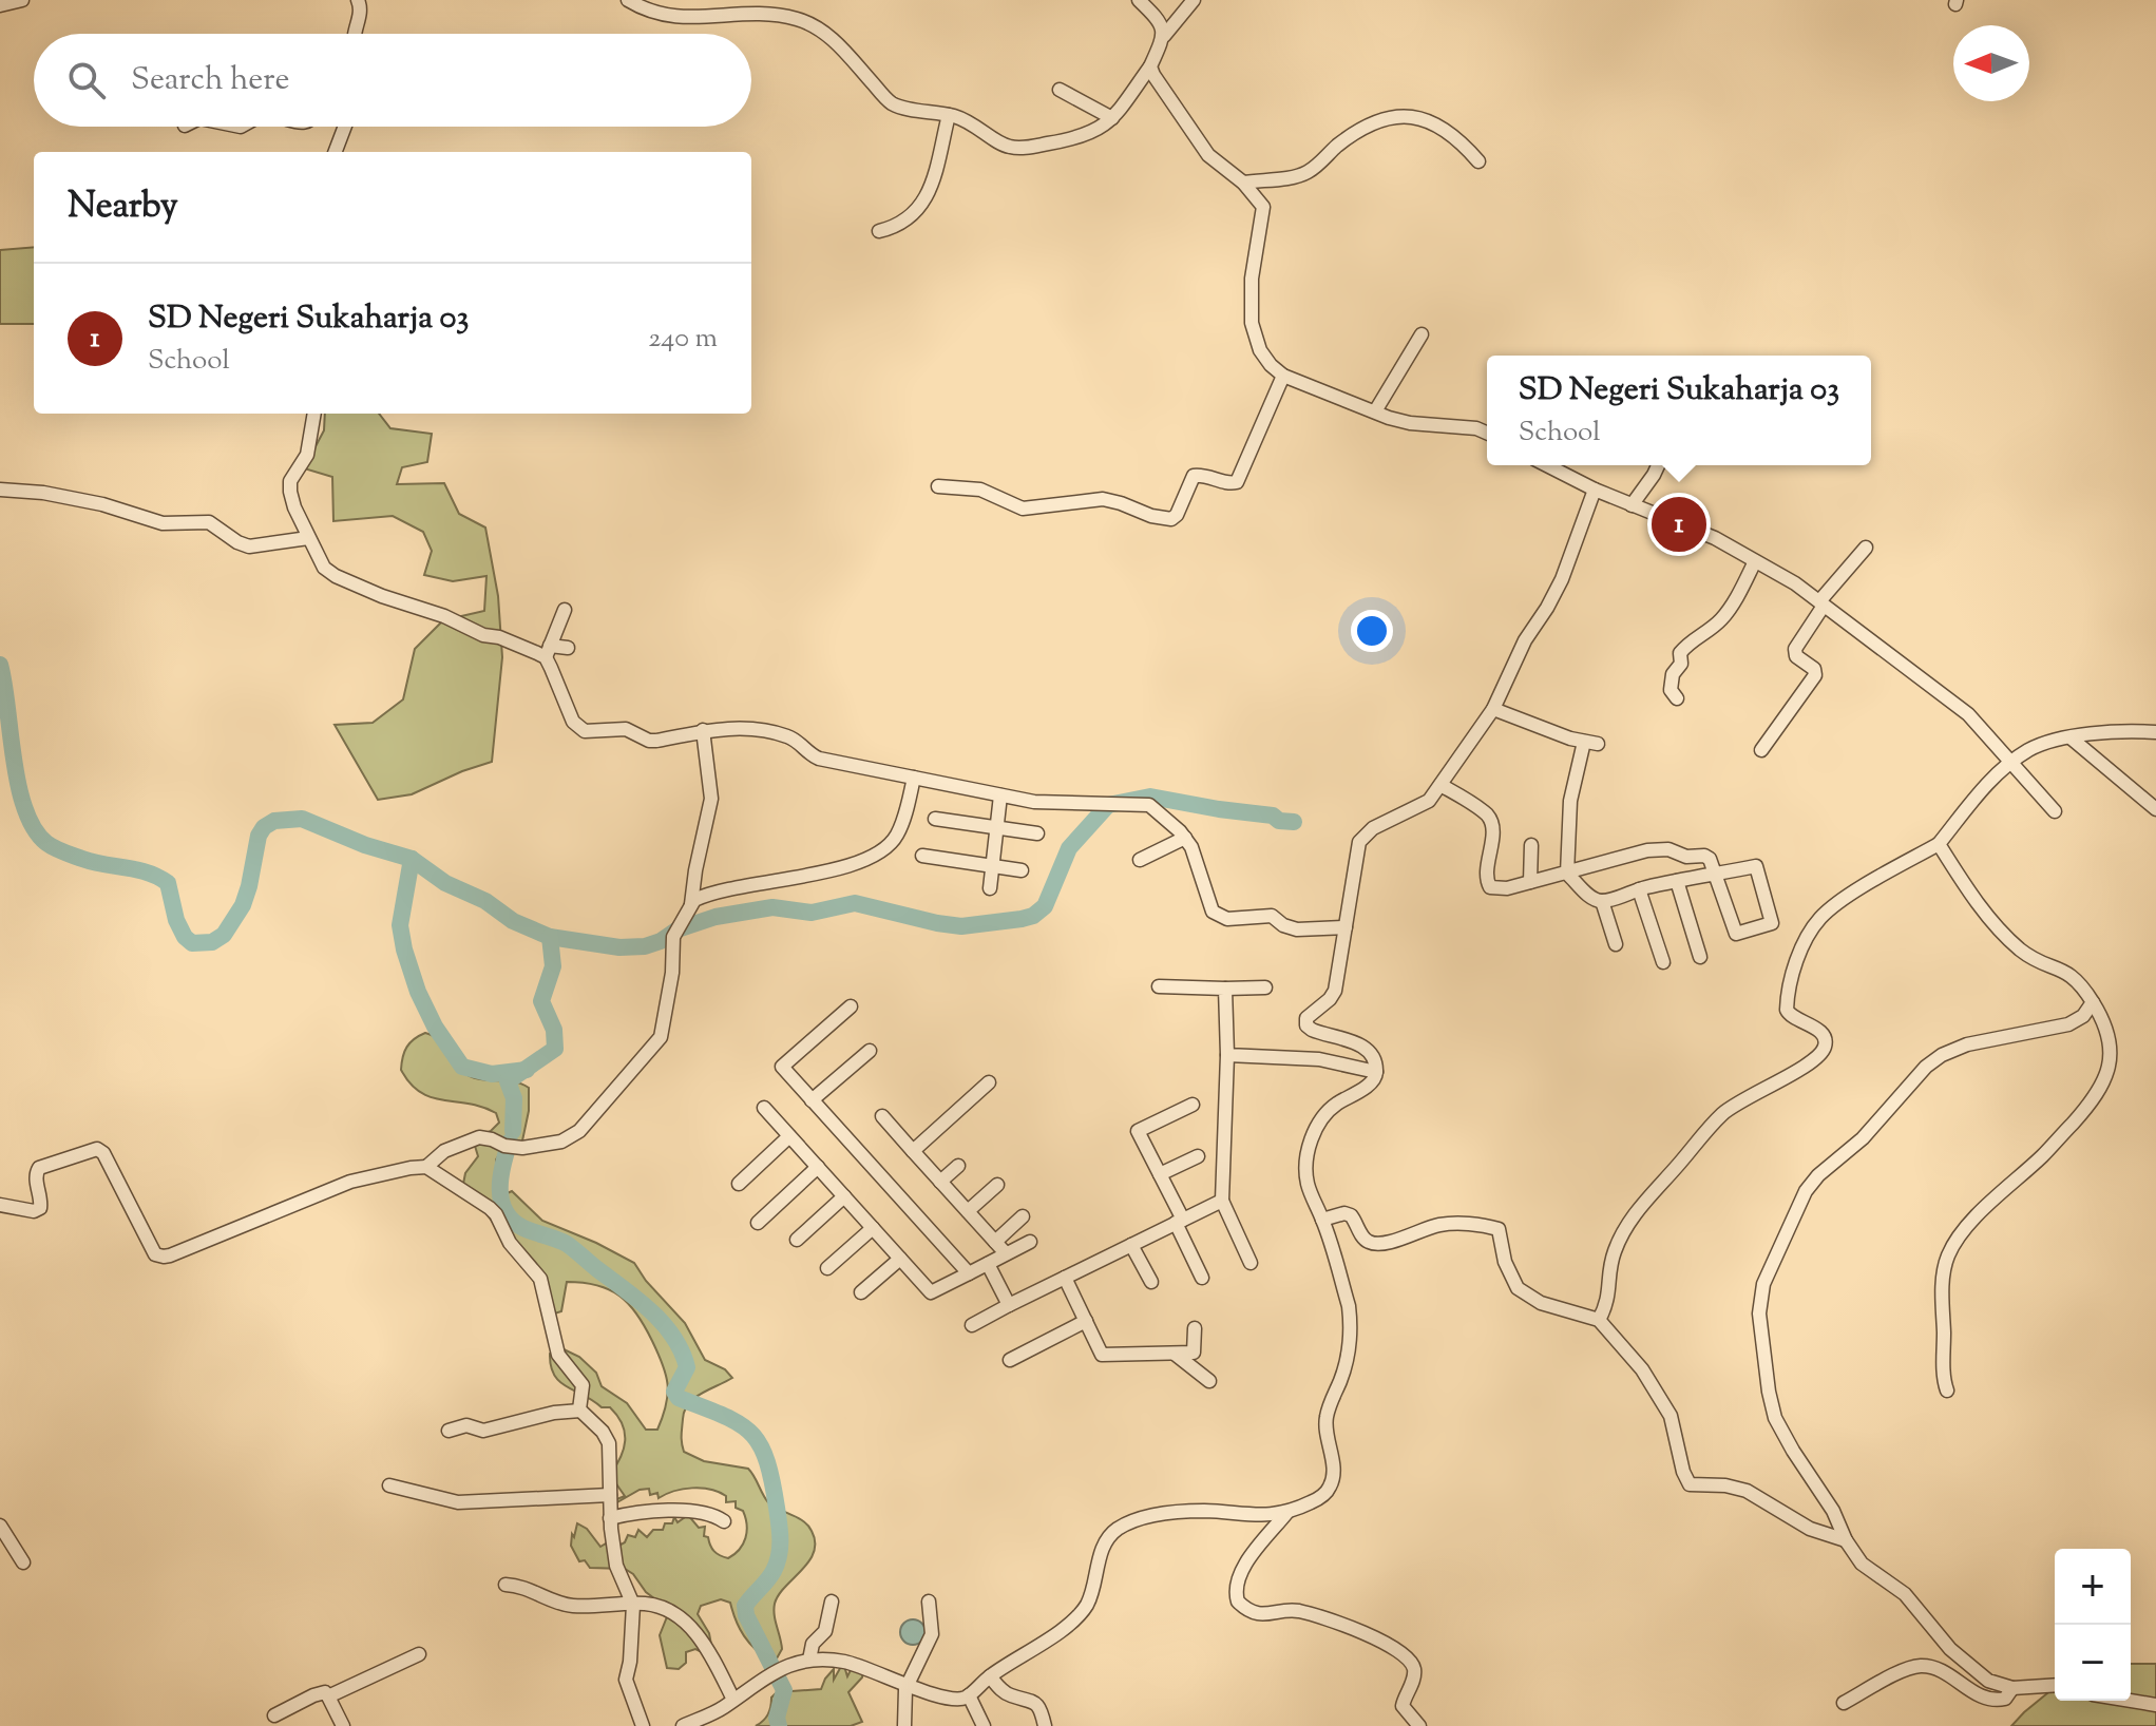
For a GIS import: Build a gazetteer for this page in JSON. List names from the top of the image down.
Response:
{
  "north": "left",
  "page": {
    "search": "Search here",
    "heading": "Nearby",
    "list": [
      {
        "mark": "1",
        "name": "SD Negeri Sukaharja 03",
        "note": "School",
        "value": "240 m"
      }
    ],
    "popup": ["SD Negeri Sukaharja 03", "School"],
    "pins": "1",
    "map_buttons": ["+", "−"]
  }
}
